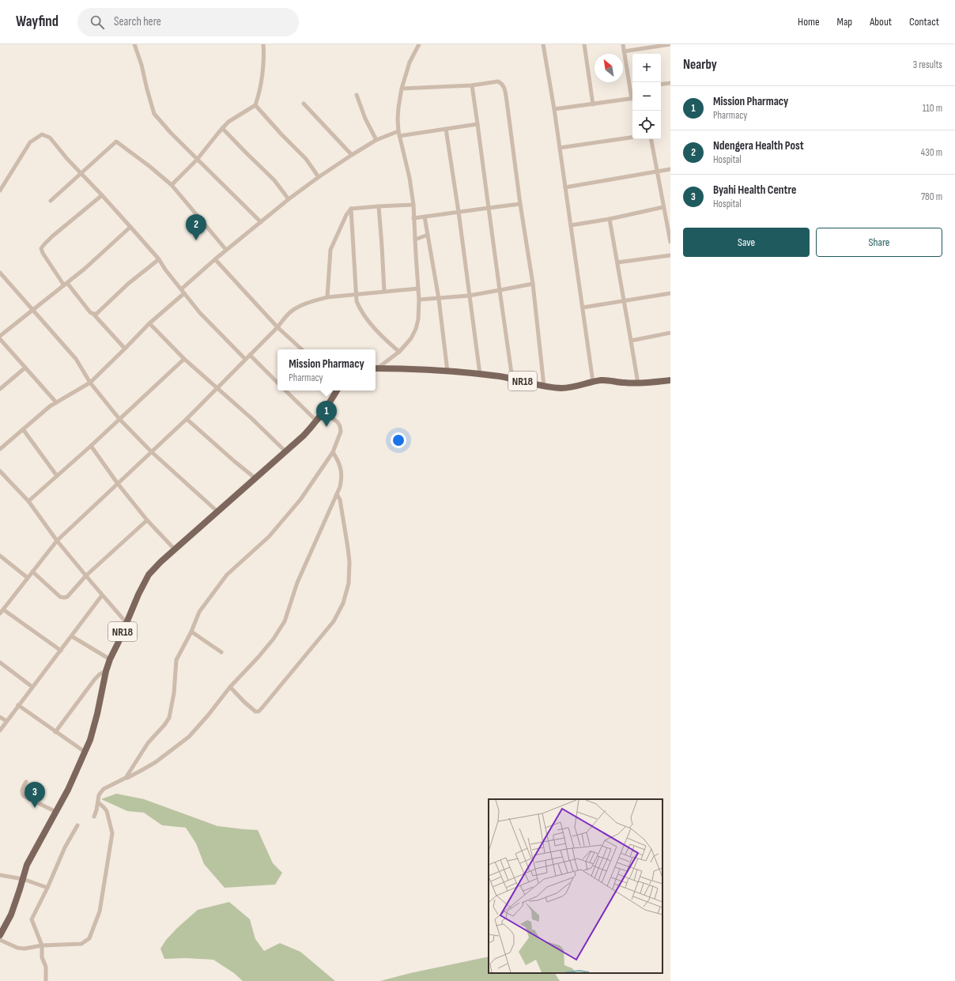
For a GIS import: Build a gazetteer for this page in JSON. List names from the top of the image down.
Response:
{
  "streets": {
    "main road": ["NR18"]
  },
  "north": "top left",
  "page": {
    "header": "Wayfind",
    "search": "Search here",
    "nav": [
      "Home",
      "Map",
      "About",
      "Contact"
    ],
    "heading": ["Nearby", "3 results"],
    "map_buttons": ["+", "−"],
    "list": [
      {
        "mark": "1",
        "name": "Mission Pharmacy",
        "note": "Pharmacy",
        "value": "110 m"
      },
      {
        "mark": "2",
        "name": "Ndengera Health Post",
        "note": "Hospital",
        "value": "430 m"
      },
      {
        "mark": "3",
        "name": "Byahi Health Centre",
        "note": "Hospital",
        "value": "780 m"
      }
    ],
    "pins": ["2", "1", "3"],
    "buttons": ["Save", "Share"],
    "popup": ["Mission Pharmacy", "Pharmacy"]
  }
}
